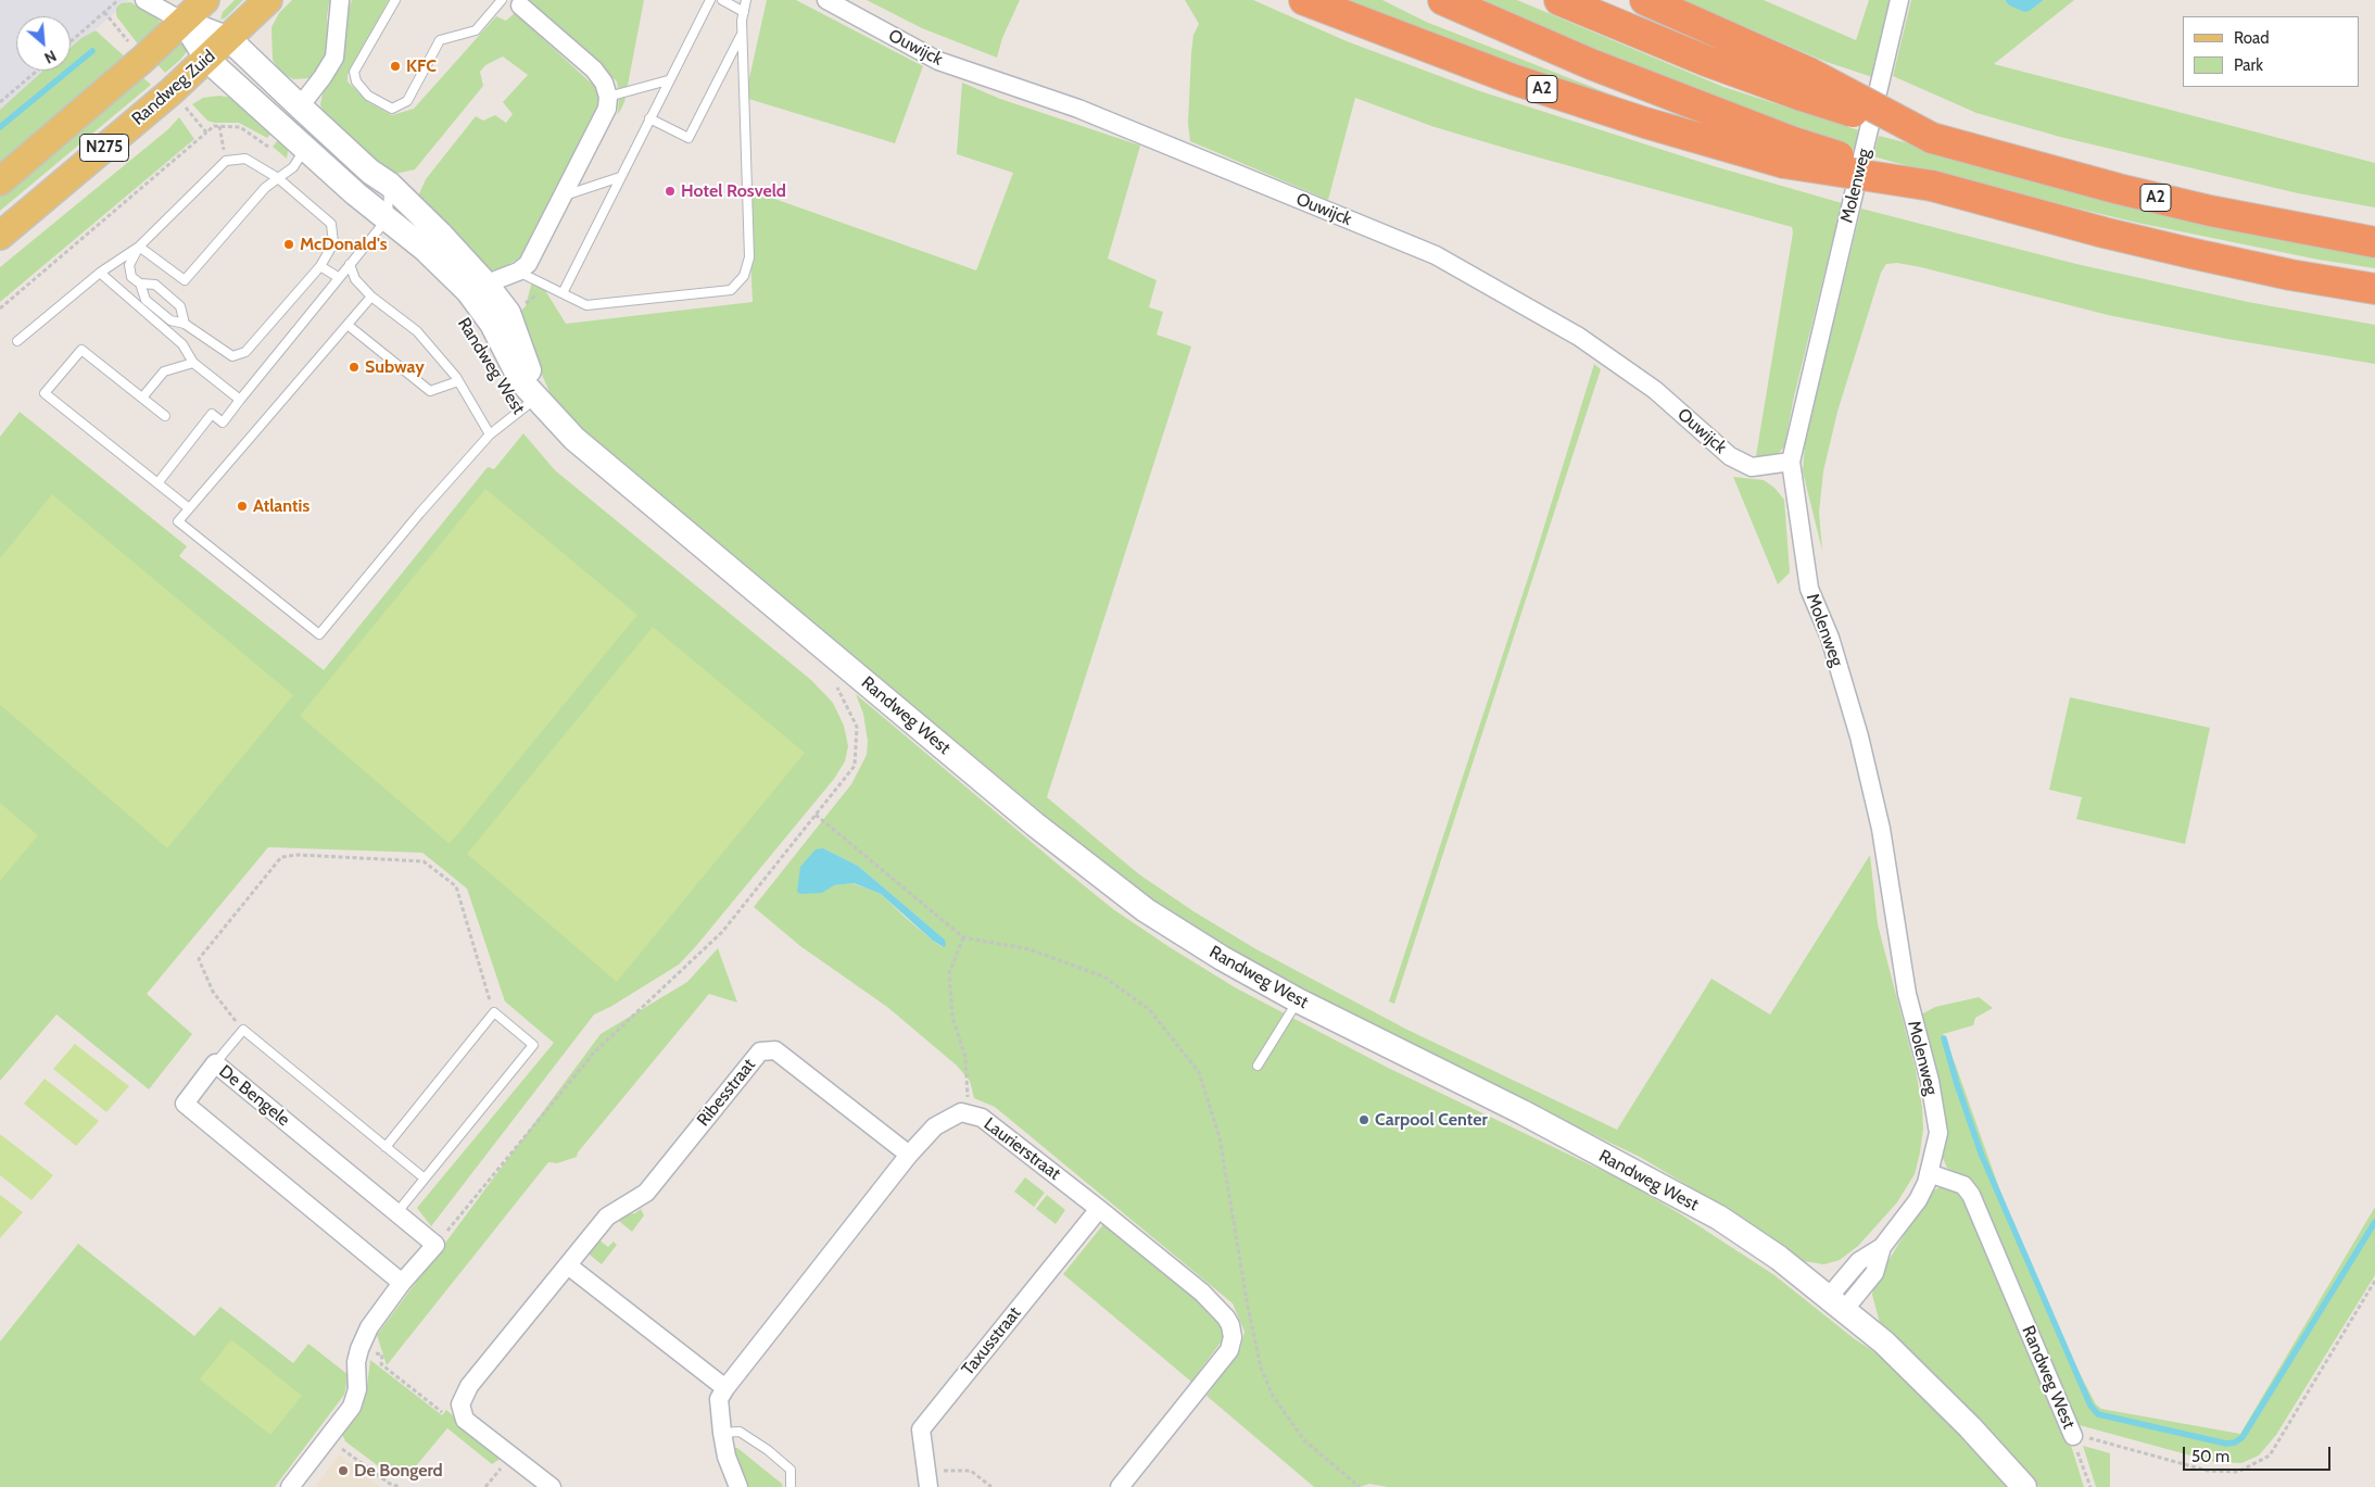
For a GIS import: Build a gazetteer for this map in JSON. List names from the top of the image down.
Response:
{
  "streets": {
    "highway": ["A2"],
    "main road": ["Randweg Zuid", "N275"],
    "street": [
      "Ouwijck",
      "Molenweg",
      "Randweg West",
      "Ribesstraat",
      "De Bengele",
      "Laurierstraat",
      "Taxusstraat"
    ]
  },
  "crossings": [
    ["Ouwijck", "Molenweg"],
    ["Randweg Zuid", "Randweg West"],
    ["N275", "Randweg West"],
    ["Molenweg", "Randweg West"],
    ["Randweg West", "De Bengele"],
    ["Ribesstraat", "Laurierstraat"],
    ["Laurierstraat", "Taxusstraat"]
  ],
  "places": [
    "KFC",
    "Hotel Rosveld",
    "McDonald's",
    "Subway",
    "Atlantis",
    "Carpool Center",
    "De Bongerd"
  ],
  "legend": ["Road", "Park"],
  "scale_bar": "50 m",
  "north": "bottom right"
}
